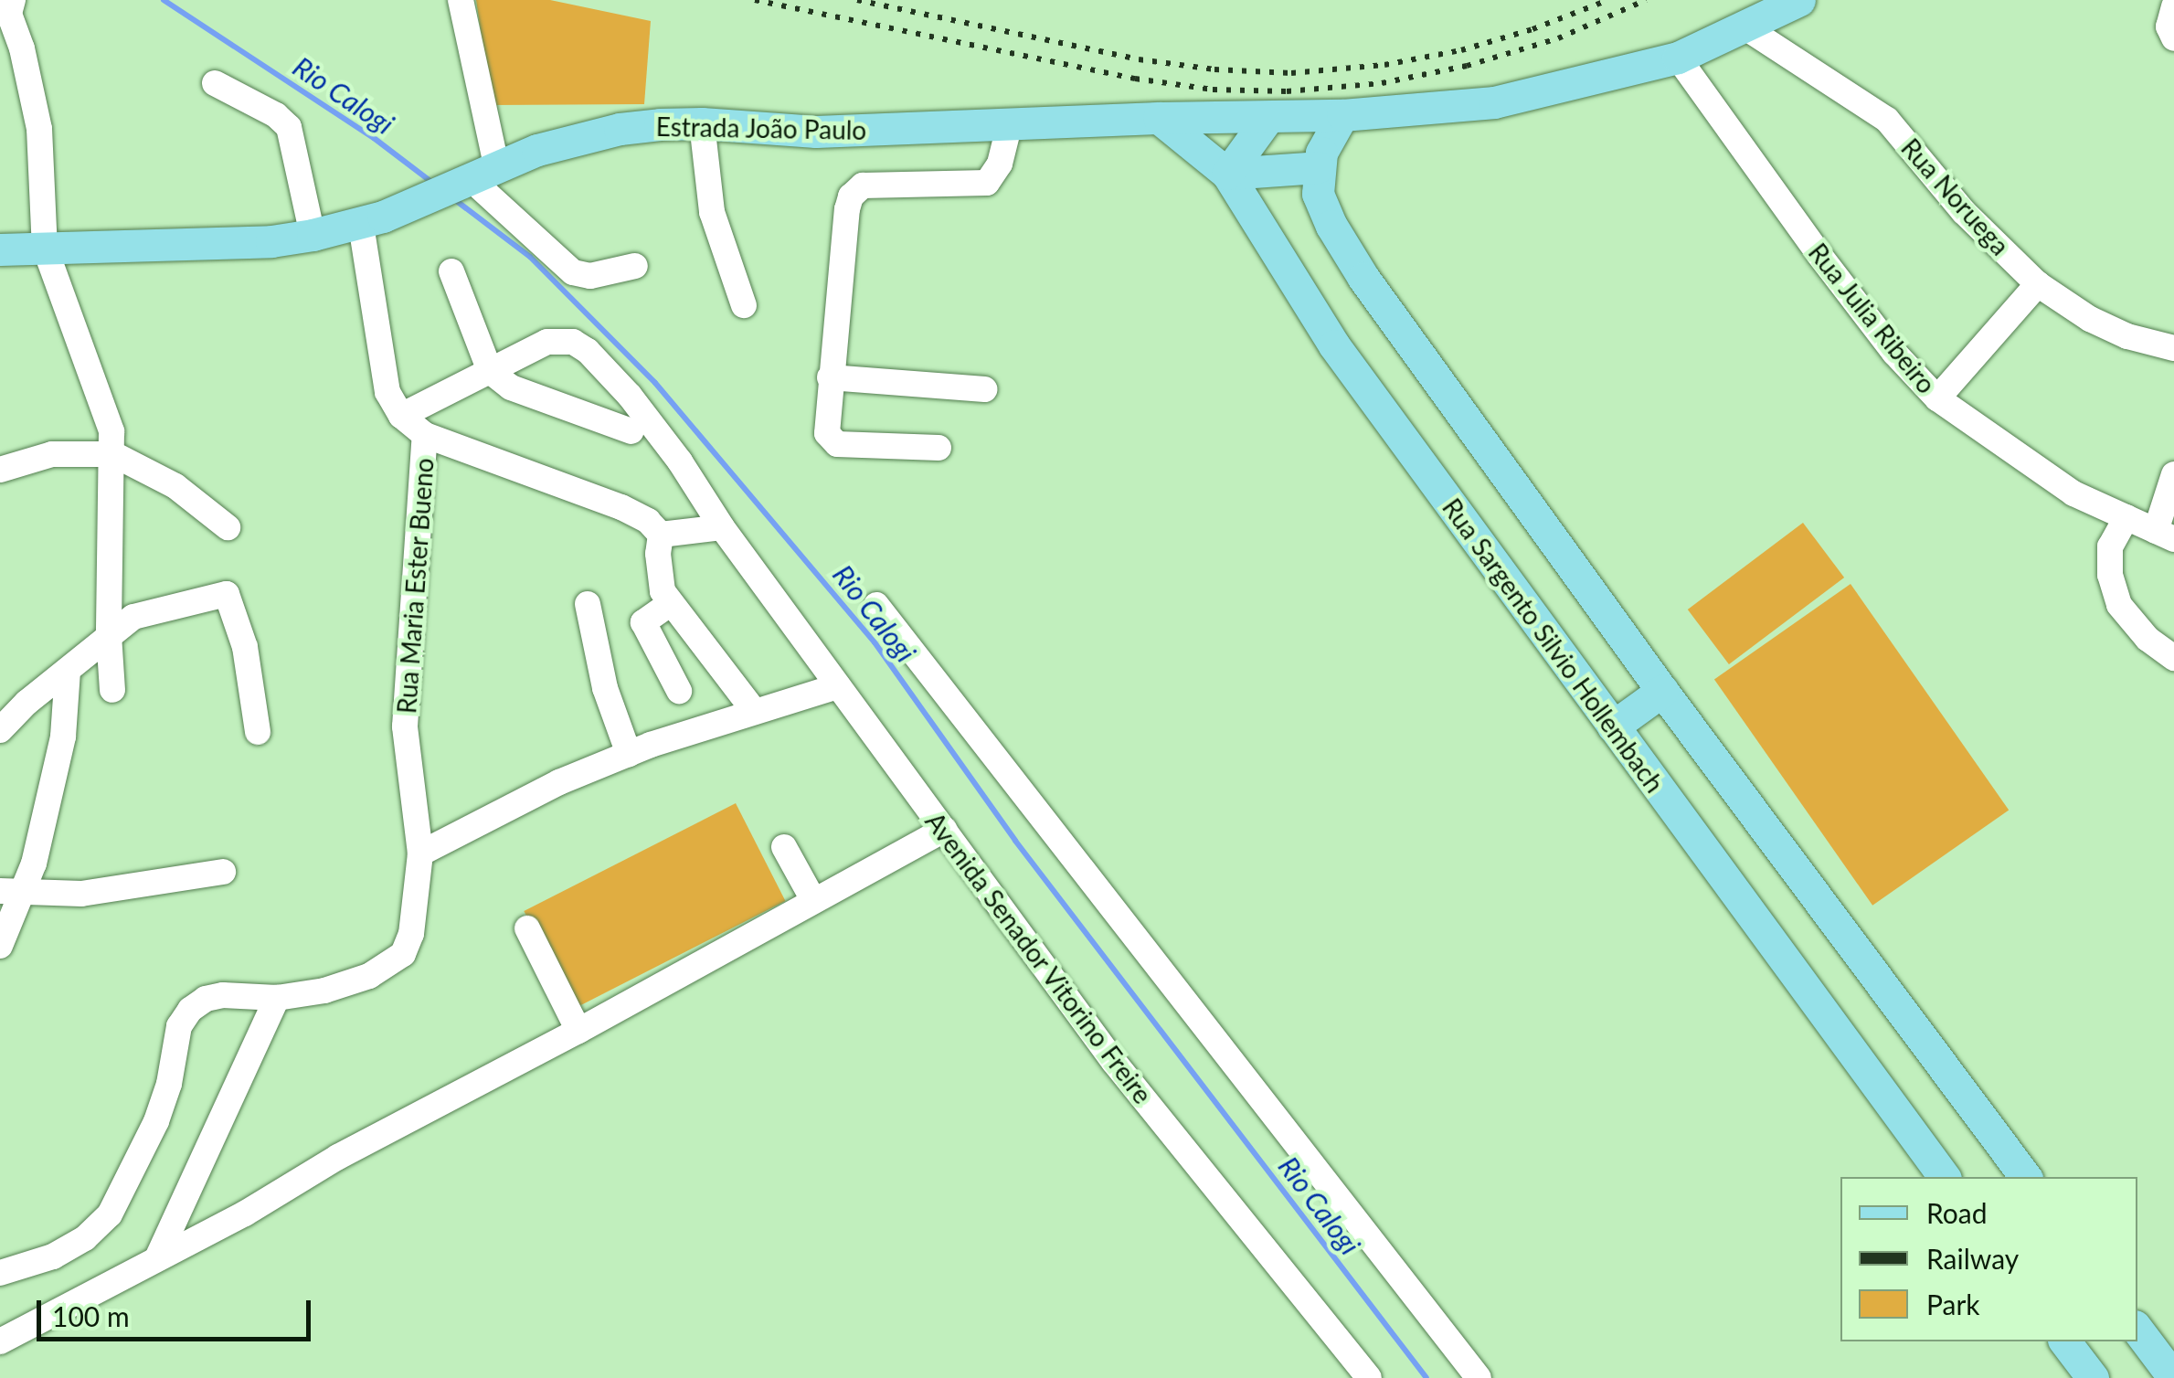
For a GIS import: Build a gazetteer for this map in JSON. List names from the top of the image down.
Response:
{
  "streets": {
    "main road": ["Estrada João Paulo", "Rua Sargento Silvio Hollembach"],
    "street": [
      "Rua Noruega",
      "Rua Julia Ribeiro",
      "Rua Maria Ester Bueno",
      "Avenida Senador Vitorino Freire"
    ]
  },
  "crossings": [
    ["Estrada João Paulo", "Rua Noruega"],
    ["Estrada João Paulo", "Rua Julia Ribeiro"],
    ["Estrada João Paulo", "Rua Maria Ester Bueno"],
    ["Estrada João Paulo", "Rua Sargento Silvio Hollembach"]
  ],
  "water": ["Rio Calogi"],
  "legend": ["Road", "Railway", "Park"],
  "scale_bar": "100 m"
}
